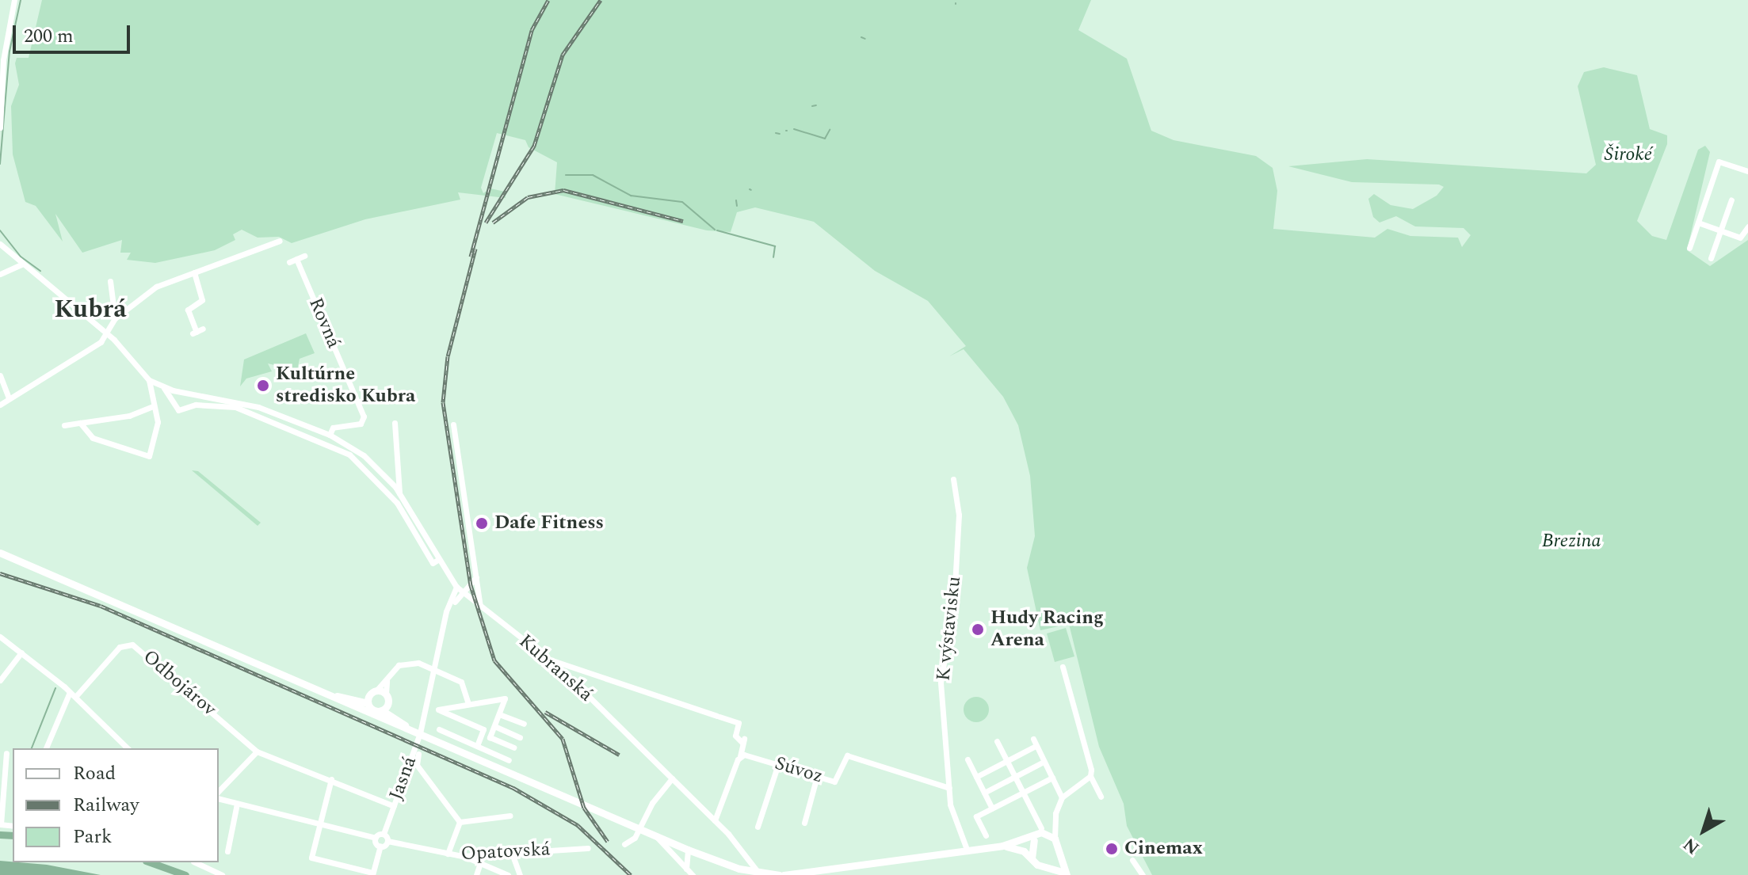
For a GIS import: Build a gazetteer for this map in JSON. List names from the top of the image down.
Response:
{
  "streets": {
    "street": [
      "Rovná",
      "K výstavisku",
      "Kubranská",
      "Odbojárov",
      "Súvoz",
      "Jasná",
      "Opatovská"
    ]
  },
  "crossings": [
    ["Rovná", "Kubranská"],
    ["K výstavisku", "Súvoz"],
    ["Kubranská", "Jasná"]
  ],
  "districts": ["Kubrá"],
  "parks": ["Široké", "Brezina"],
  "places": [
    "Kultúrne stredisko Kubra",
    "Dafe Fitness",
    "Hudy Racing Arena",
    "Cinemax"
  ],
  "legend": ["Road", "Railway", "Park"],
  "scale_bar": "200 m",
  "north": "bottom left"
}
